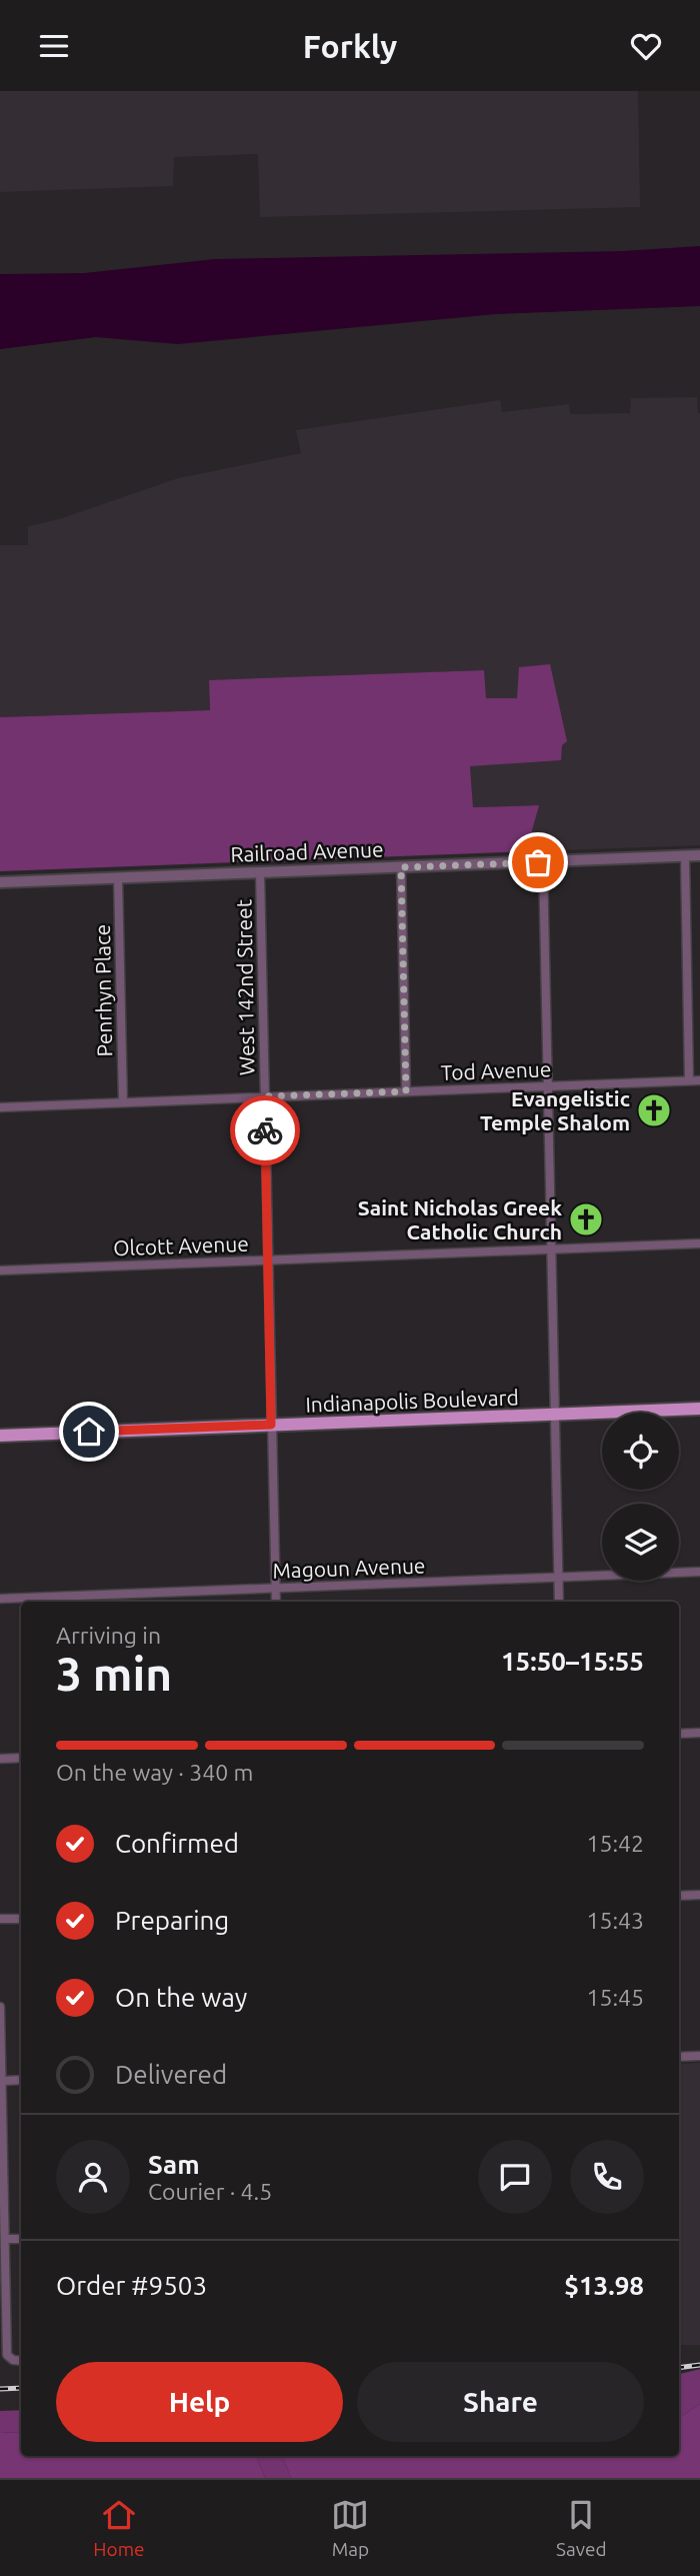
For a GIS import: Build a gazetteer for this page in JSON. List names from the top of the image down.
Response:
{
  "streets": {
    "main road": ["Indianapolis Boulevard"],
    "street": [
      "Railroad Avenue",
      "West 142nd Street",
      "Penrhyn Place",
      "Tod Avenue",
      "Olcott Avenue",
      "Magoun Avenue"
    ]
  },
  "crossings": [
    ["Railroad Avenue", "West 142nd Street"],
    ["Railroad Avenue", "Penrhyn Place"],
    ["West 142nd Street", "Tod Avenue"],
    ["West 142nd Street", "Olcott Avenue"],
    ["West 142nd Street", "Indianapolis Boulevard"],
    ["West 142nd Street", "Magoun Avenue"],
    ["Penrhyn Place", "Tod Avenue"]
  ],
  "places": {
    "church": ["Evangelistic Temple Shalom", "Saint Nicholas Greek Catholic Church"]
  },
  "page": {
    "header": "Forkly",
    "heading": ["3 min", "Arriving in", "15:50–15:55"],
    "panel": [
      "Sam",
      "Courier · 4.5",
      "Order #9503",
      "$13.98"
    ],
    "bar": "On the way · 340 m",
    "list": [
      ["Confirmed", "15:42"],
      ["Preparing", "15:43"],
      ["On the way", "15:45"],
      "Delivered"
    ],
    "buttons": ["Help", "Share"],
    "tabs": ["Home", "Map", "Saved"]
  }
}
